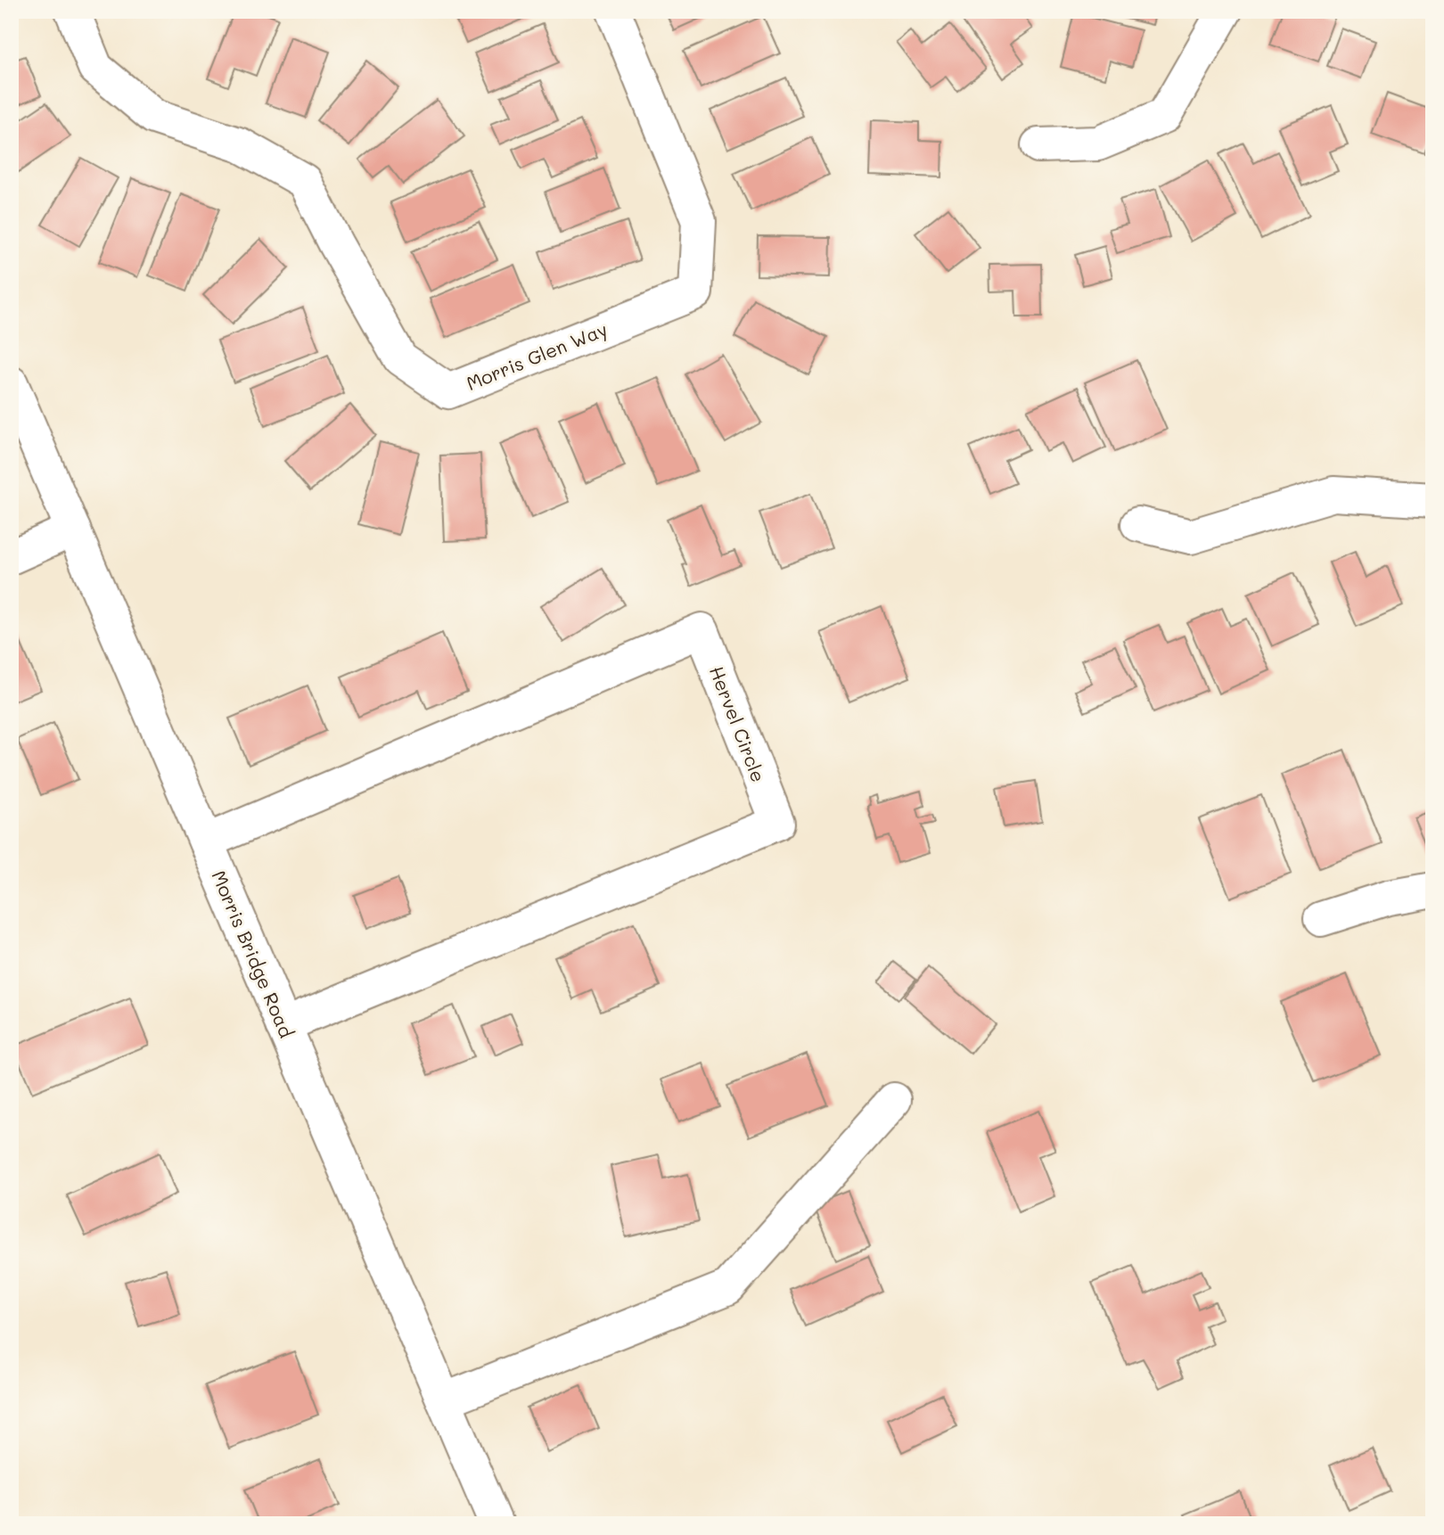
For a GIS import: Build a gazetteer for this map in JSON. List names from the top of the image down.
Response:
{
  "streets": {
    "street": ["Morris Glen Way", "Hervel Circle", "Morris Bridge Road"]
  },
  "crossings": [
    ["Hervel Circle", "Morris Bridge Road"]
  ]
}
